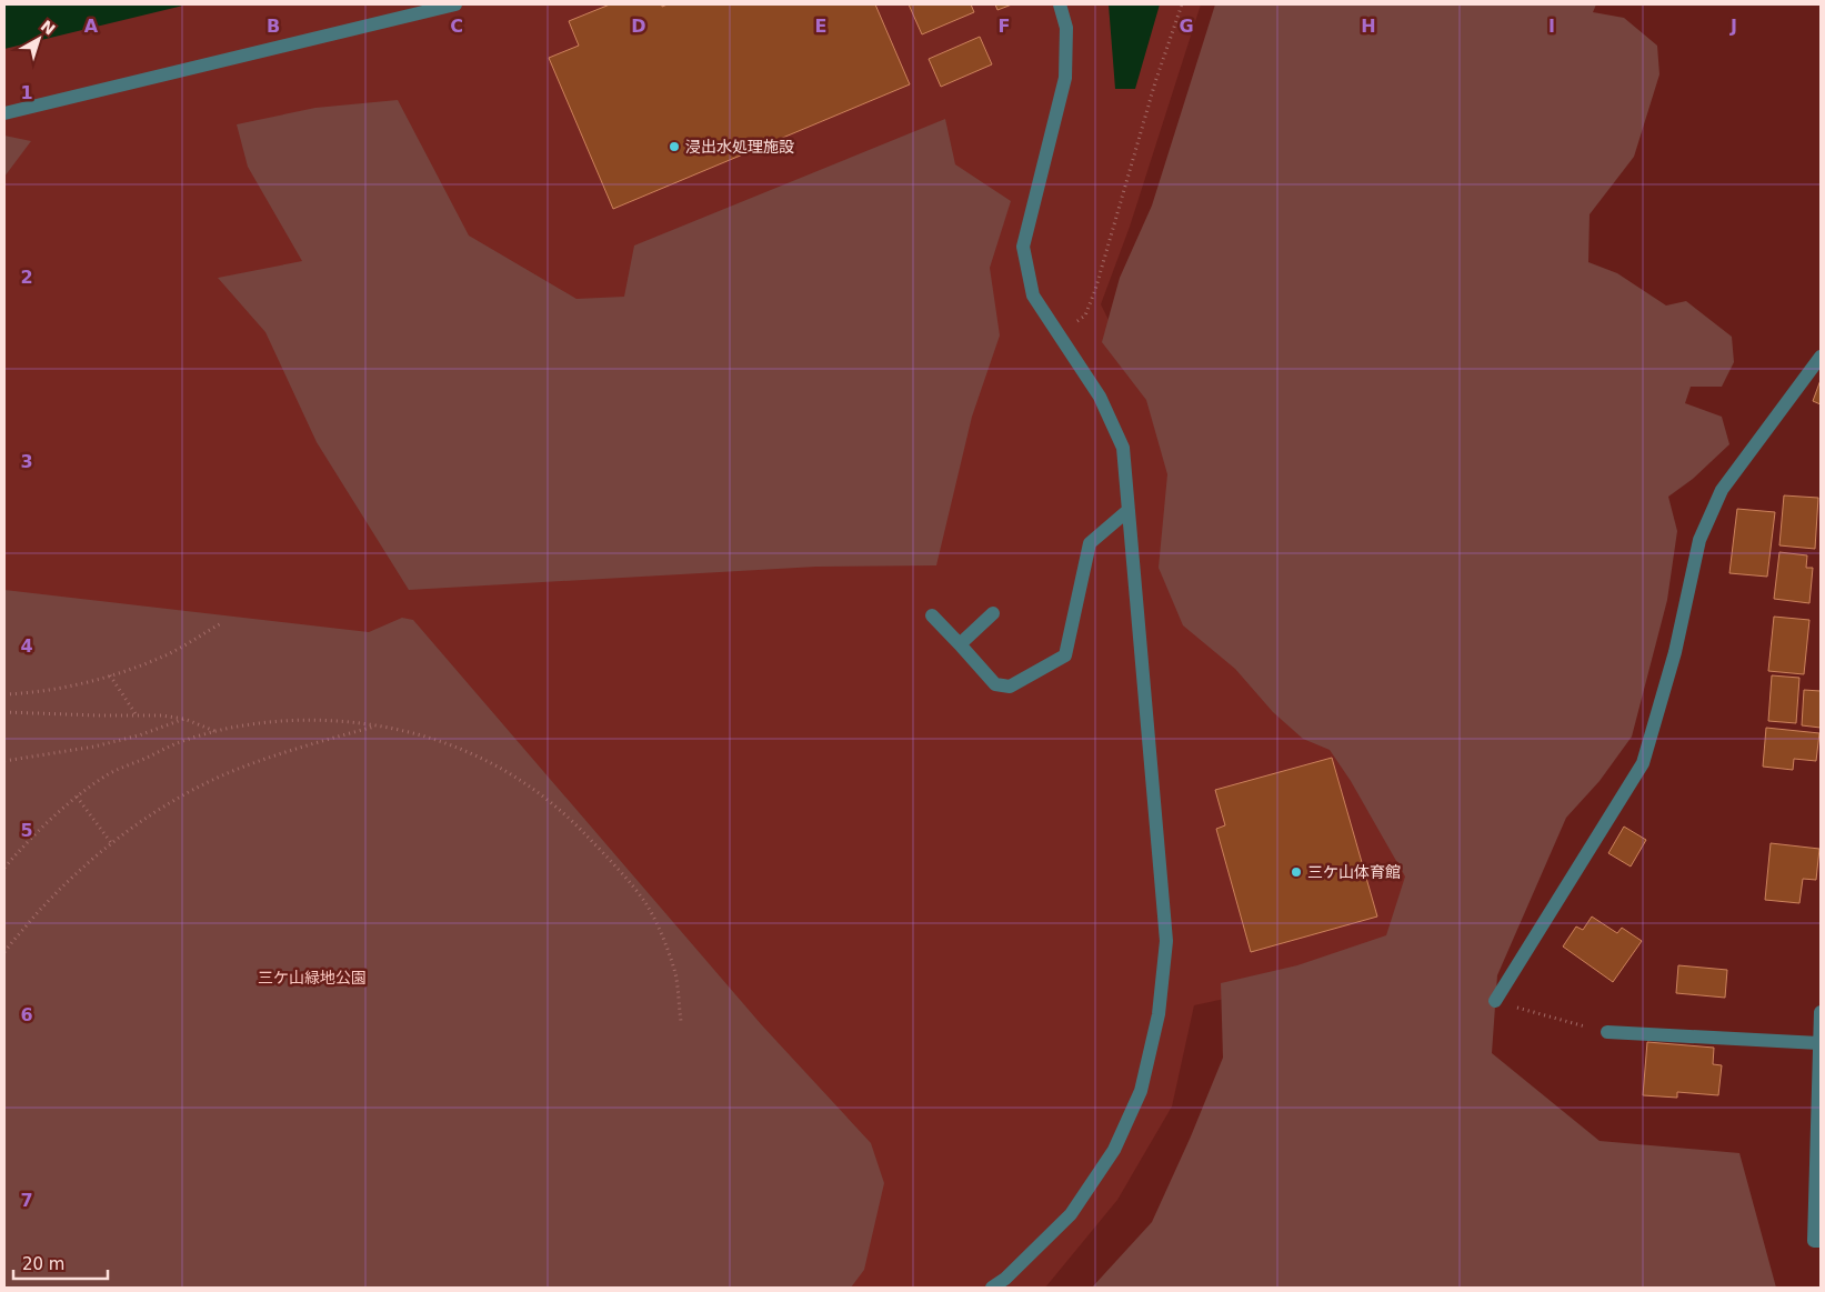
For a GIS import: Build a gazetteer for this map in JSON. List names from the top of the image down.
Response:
{
  "parks": ["三ケ山緑地公園"],
  "places": ["浸出水処理施設", "三ケ山体育館"],
  "scale_bar": "20 m",
  "north": "top right",
  "grid": {
    "columns": [
      "A",
      "B",
      "C",
      "D",
      "E",
      "F",
      "G",
      "H",
      "I",
      "J"
    ],
    "rows": [
      "1",
      "2",
      "3",
      "4",
      "5",
      "6",
      "7"
    ]
  }
}
